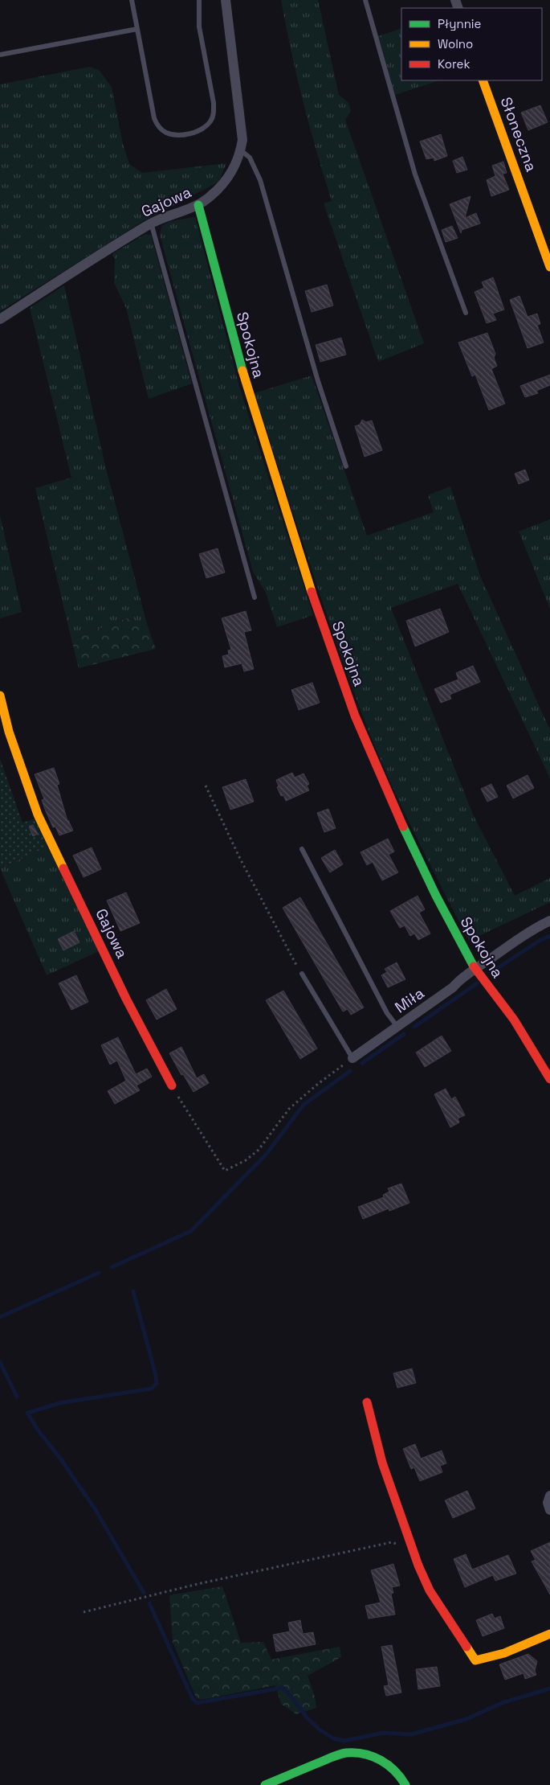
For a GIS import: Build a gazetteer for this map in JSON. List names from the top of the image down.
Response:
{
  "streets": {
    "street": [
      "Słoneczna",
      "Gajowa",
      "Spokojna",
      "Miła"
    ]
  },
  "crossings": [
    ["Gajowa", "Spokojna"],
    ["Spokojna", "Miła"]
  ],
  "legend": ["Płynnie", "Wolno", "Korek"]
}
